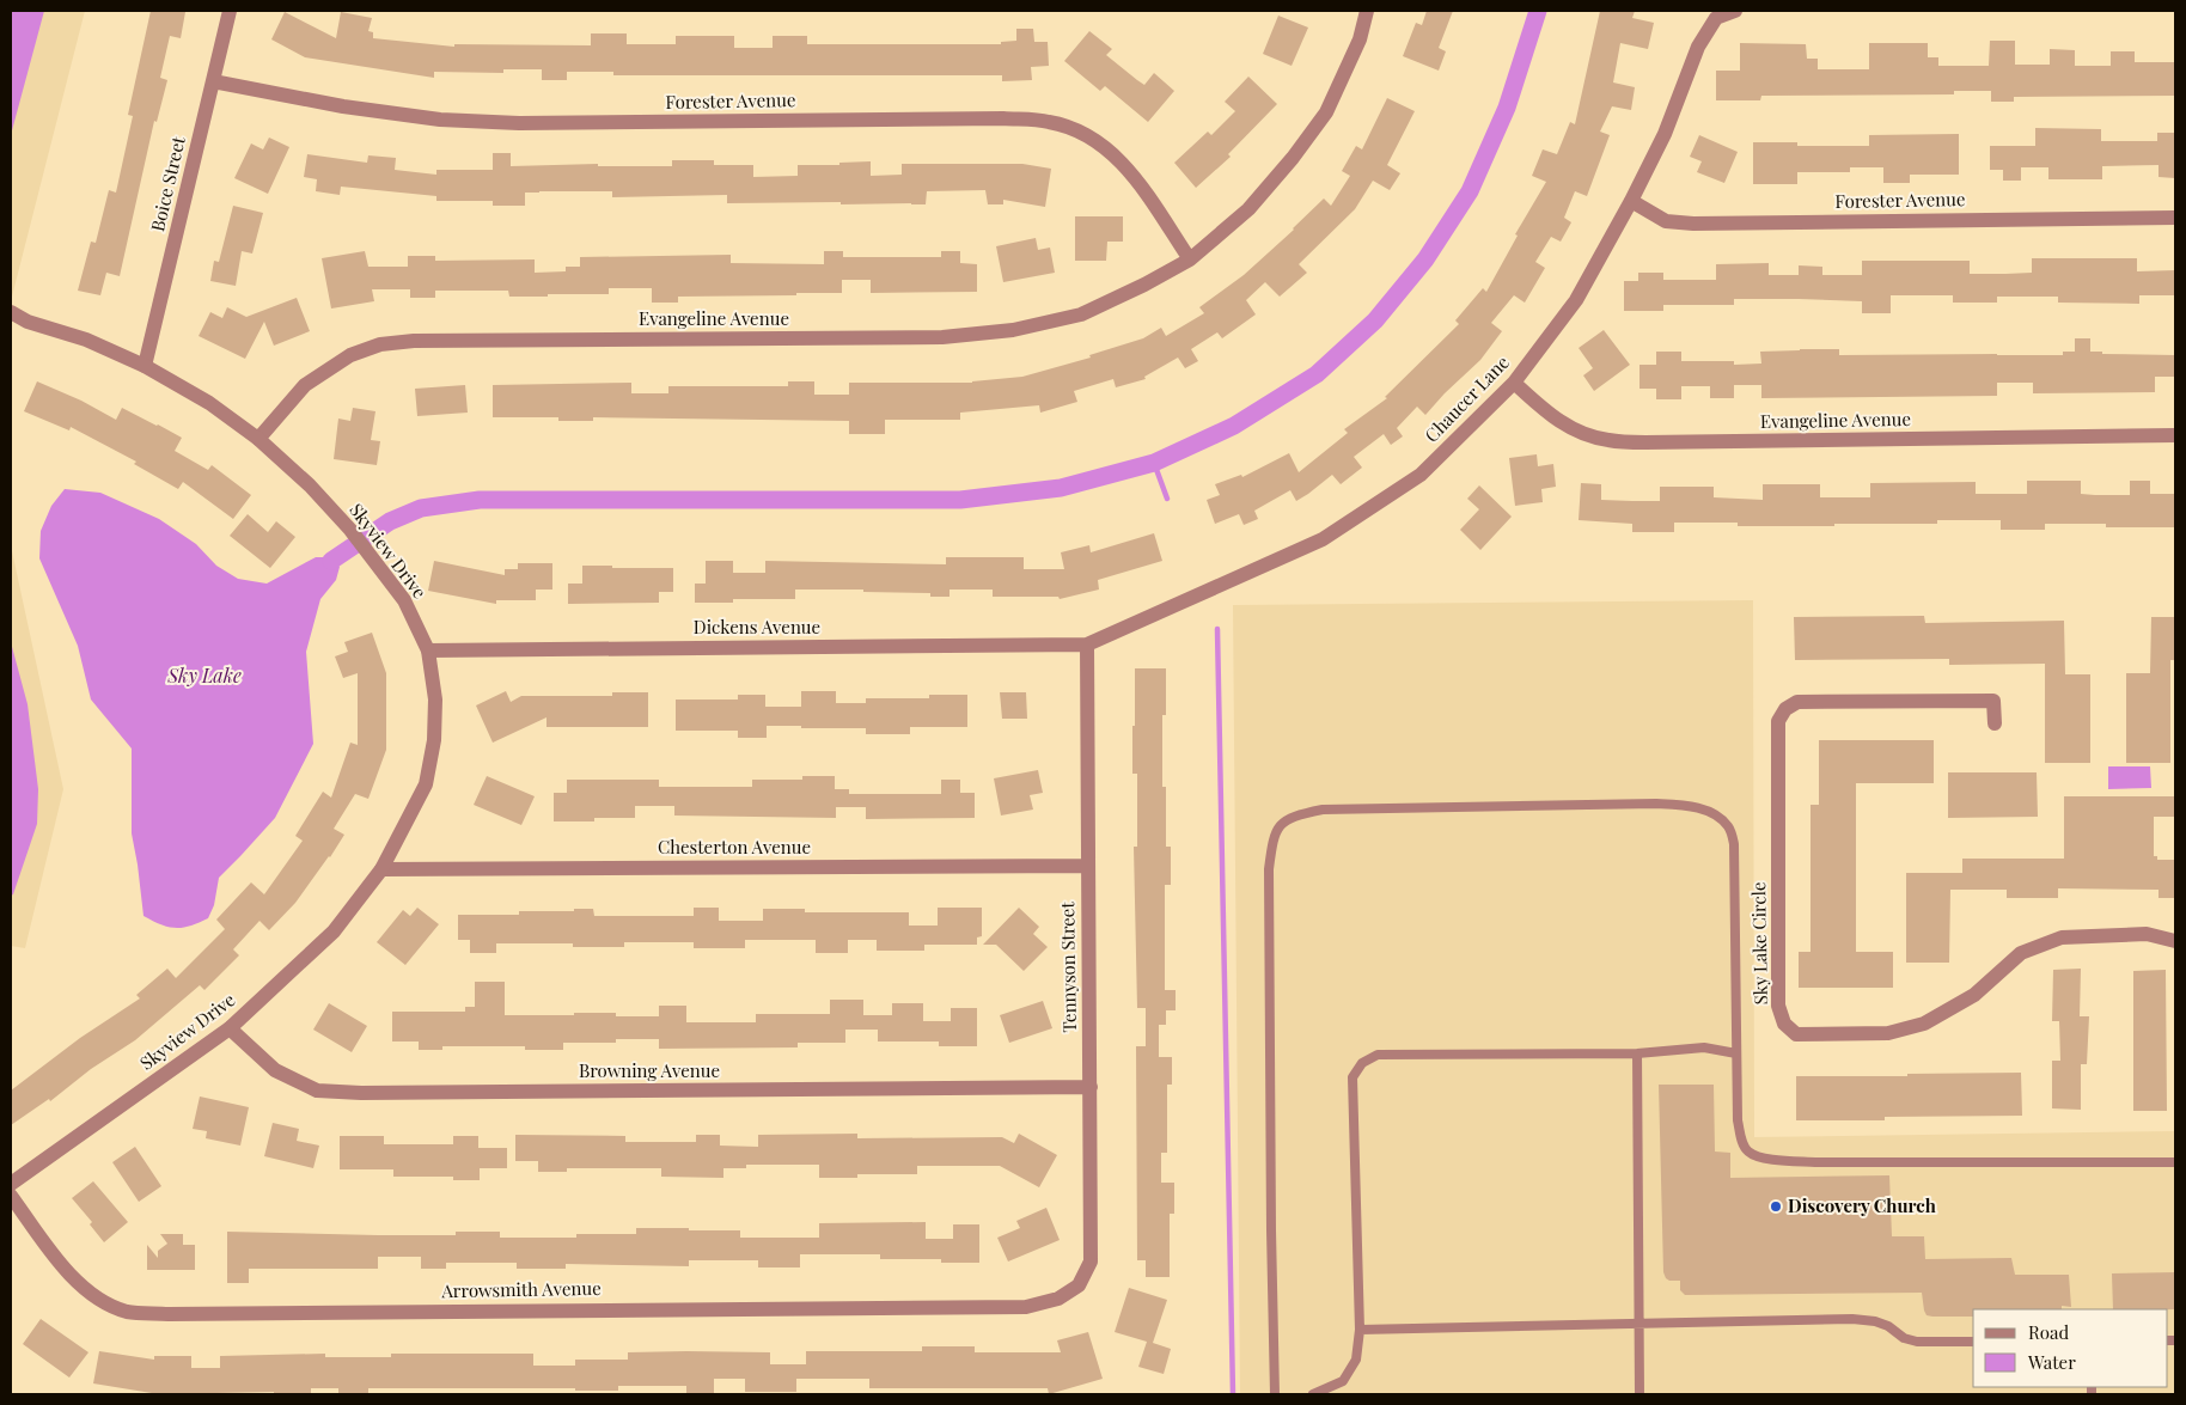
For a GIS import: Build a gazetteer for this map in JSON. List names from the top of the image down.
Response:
{
  "streets": {
    "street": [
      "Forester Avenue",
      "Boice Street",
      "Evangeline Avenue",
      "Chaucer Lane",
      "Skyview Drive",
      "Dickens Avenue",
      "Chesterton Avenue",
      "Sky Lake Circle",
      "Tennyson Street",
      "Browning Avenue",
      "Arrowsmith Avenue"
    ]
  },
  "crossings": [
    ["Forester Avenue", "Boice Street"],
    ["Forester Avenue", "Evangeline Avenue"],
    ["Forester Avenue", "Chaucer Lane"],
    ["Boice Street", "Skyview Drive"],
    ["Evangeline Avenue", "Chaucer Lane"],
    ["Evangeline Avenue", "Skyview Drive"],
    ["Chaucer Lane", "Dickens Avenue"],
    ["Chaucer Lane", "Tennyson Street"],
    ["Skyview Drive", "Dickens Avenue"],
    ["Skyview Drive", "Chesterton Avenue"],
    ["Skyview Drive", "Browning Avenue"],
    ["Dickens Avenue", "Tennyson Street"],
    ["Chesterton Avenue", "Tennyson Street"],
    ["Tennyson Street", "Browning Avenue"],
    ["Tennyson Street", "Arrowsmith Avenue"]
  ],
  "water": ["Sky Lake"],
  "places": ["Discovery Church"],
  "legend": ["Road", "Water"]
}
